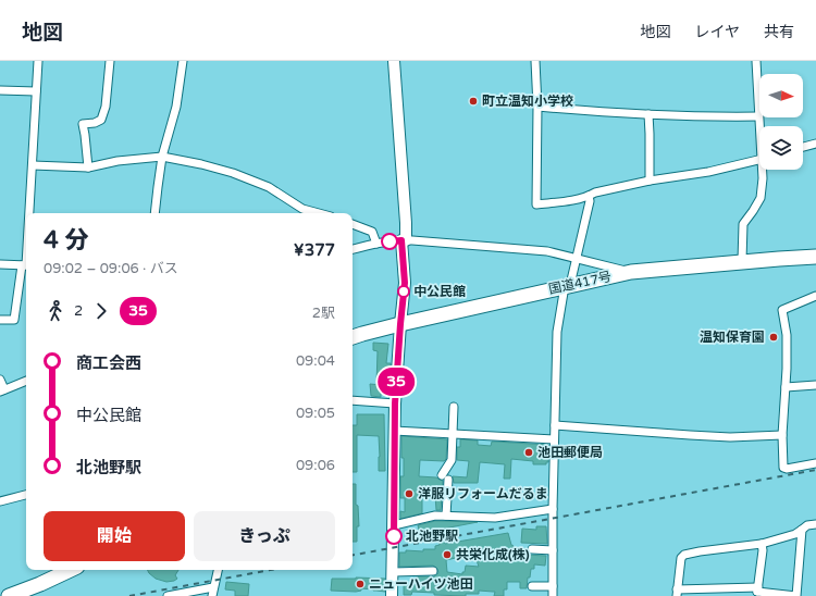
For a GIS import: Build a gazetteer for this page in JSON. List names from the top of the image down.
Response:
{
  "streets": {
    "highway": ["国道417号"]
  },
  "places": [
    "町立温知小学校",
    "中公民館",
    "温知保育園",
    "池田郵便局",
    "洋服リフォームだるま",
    "北池野駅",
    "共栄化成(株)",
    "ニューハイツ池田"
  ],
  "lines": ["bus line 35"],
  "north": "right",
  "page": {
    "header": "地図",
    "nav": ["地図", "レイヤ", "共有"],
    "on_map": "35",
    "heading": ["4 分", "09:02 – 09:06 · バス", "¥377"],
    "legs": ["2", "35", "2駅"],
    "list": [
      {
        "name": "商工会西",
        "value": "09:04"
      },
      {
        "name": "中公民館",
        "value": "09:05"
      },
      {
        "name": "北池野駅",
        "value": "09:06"
      }
    ],
    "buttons": ["開始", "きっぷ"]
  }
}
